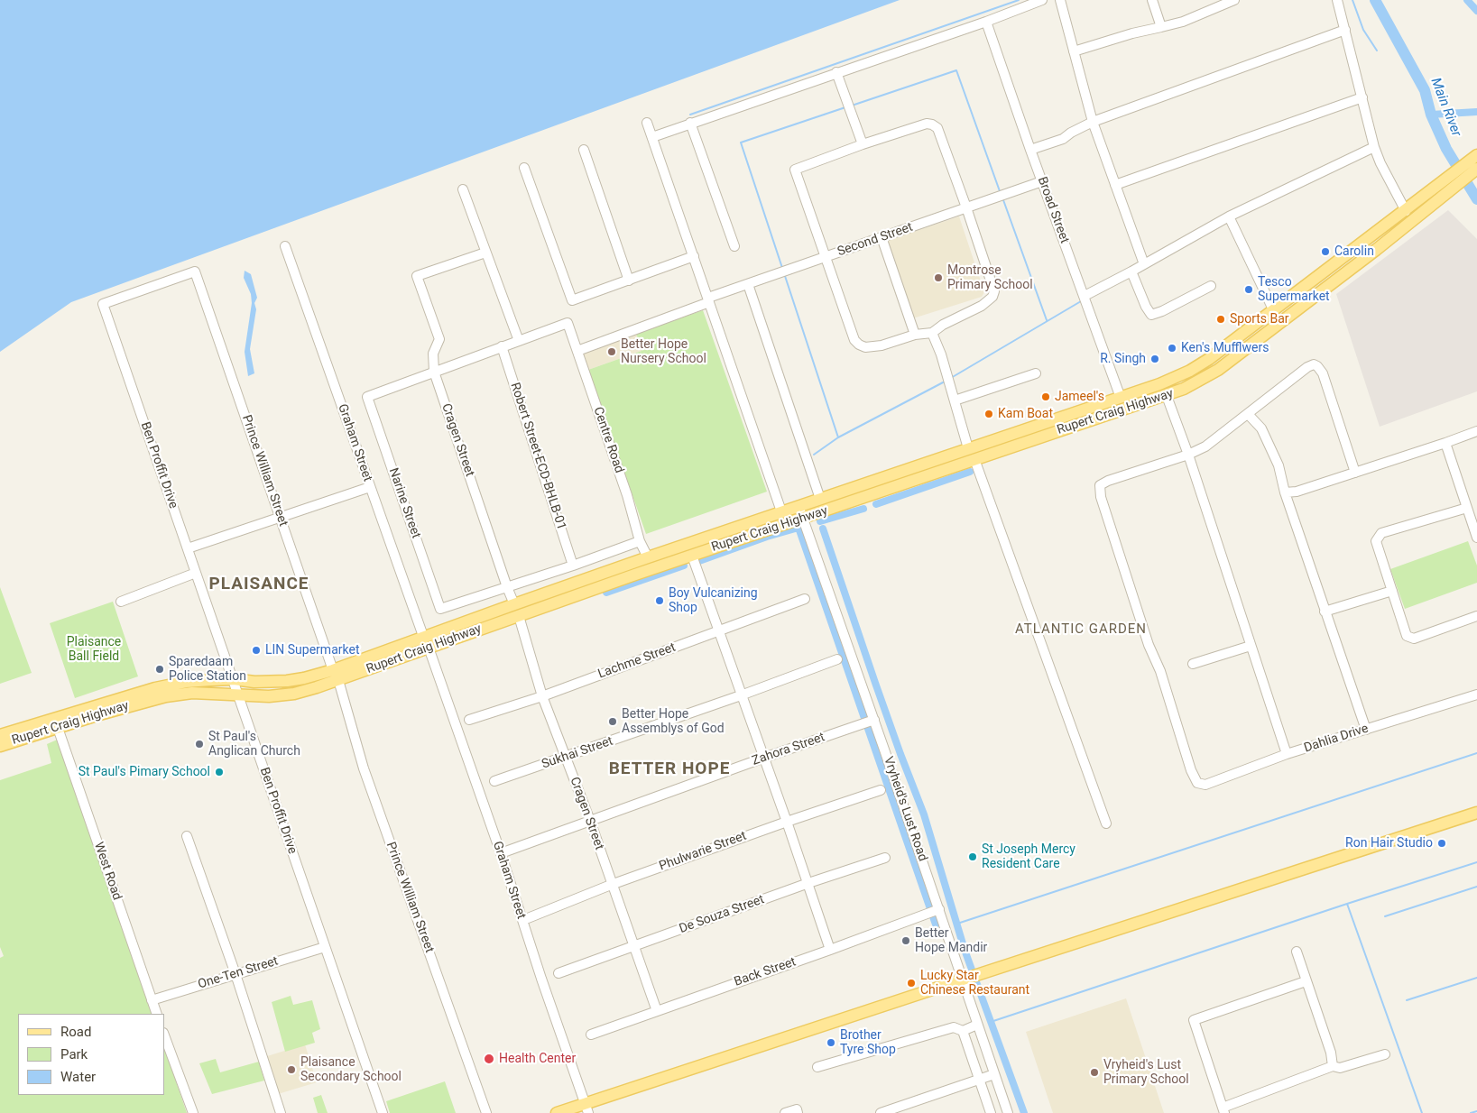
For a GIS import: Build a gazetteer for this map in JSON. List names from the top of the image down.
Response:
{
  "streets": {
    "main road": ["Rupert Craig Highway"],
    "street": [
      "Broad Street",
      "Second Street",
      "Cragen Street",
      "Centre Road",
      "Graham Street",
      "Robert Street-ECD-BHLB-01",
      "Ben Proffit Drive",
      "Prince William Street",
      "Narine Street",
      "Lachme Street",
      "Dahlia Drive",
      "Zahora Street",
      "Sukhai Street",
      "Vryheid's Lust Road",
      "Phulwarie Street",
      "West Road",
      "De Souza Street",
      "Back Street",
      "One-Ten Street"
    ]
  },
  "crossings": [
    ["Broad Street", "Second Street"],
    ["Broad Street", "Rupert Craig Highway"],
    ["Second Street", "Centre Road"],
    ["Rupert Craig Highway", "Cragen Street"],
    ["Rupert Craig Highway", "Centre Road"],
    ["Rupert Craig Highway", "Graham Street"],
    ["Rupert Craig Highway", "Ben Proffit Drive"],
    ["Rupert Craig Highway", "Prince William Street"],
    ["Rupert Craig Highway", "Vryheid's Lust Road"],
    ["Rupert Craig Highway", "West Road"],
    ["Cragen Street", "Narine Street"],
    ["Cragen Street", "Lachme Street"],
    ["Cragen Street", "Zahora Street"],
    ["Cragen Street", "Sukhai Street"],
    ["Cragen Street", "Phulwarie Street"],
    ["Cragen Street", "De Souza Street"],
    ["Cragen Street", "Back Street"],
    ["Graham Street", "Zahora Street"],
    ["Ben Proffit Drive", "Prince William Street"],
    ["Ben Proffit Drive", "One-Ten Street"],
    ["Zahora Street", "Vryheid's Lust Road"],
    ["Vryheid's Lust Road", "Back Street"],
    ["West Road", "One-Ten Street"]
  ],
  "districts": ["PLAISANCE", "ATLANTIC GARDEN", "BETTER HOPE"],
  "water": ["Main River"],
  "parks": ["Plaisance Ball Field"],
  "places": [
    "Carolin",
    "Montrose Primary School",
    "Tesco Supermarket",
    "Sports Bar",
    "Ken's Mufflwers",
    "Better Hope Nursery School",
    "R. Singh",
    "Jameel's",
    "Kam Boat",
    "Boy Vulcanizing Shop",
    "LIN Supermarket",
    "Sparedaam Police Station",
    "Better Hope Assemblys of God",
    "St Paul's Anglican Church",
    "St Paul's Pimary School",
    "Ron Hair Studio",
    "St Joseph Mercy Resident Care",
    "Better Hope Mandir",
    "Lucky Star Chinese Restaurant",
    "Brother Tyre Shop",
    "Health Center",
    "Plaisance Secondary School",
    "Vryheid's Lust Primary School"
  ],
  "legend": ["Road", "Park", "Water"]
}
